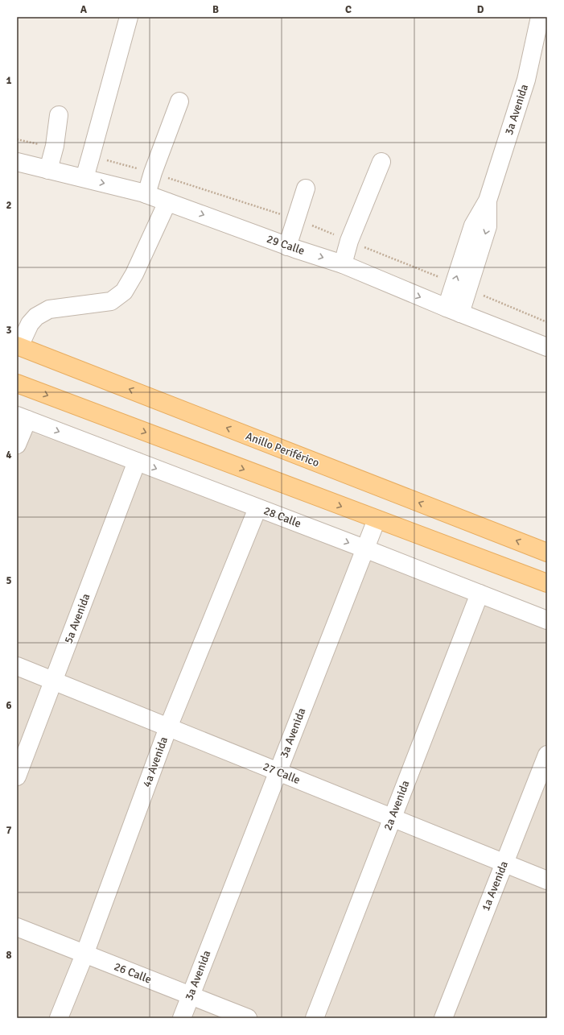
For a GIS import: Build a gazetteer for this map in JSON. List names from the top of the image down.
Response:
{
  "streets": {
    "main road": ["Anillo Periférico"],
    "street": [
      "3a Avenida",
      "29 Calle",
      "28 Calle",
      "5a Avenida",
      "4a Avenida",
      "27 Calle",
      "2a Avenida",
      "1a Avenida",
      "26 Calle"
    ]
  },
  "crossings": [
    ["3a Avenida", "29 Calle"],
    ["3a Avenida", "28 Calle"],
    ["3a Avenida", "27 Calle"],
    ["3a Avenida", "26 Calle"],
    ["28 Calle", "5a Avenida"],
    ["28 Calle", "4a Avenida"],
    ["28 Calle", "2a Avenida"],
    ["5a Avenida", "27 Calle"],
    ["4a Avenida", "27 Calle"],
    ["4a Avenida", "26 Calle"],
    ["27 Calle", "2a Avenida"],
    ["27 Calle", "1a Avenida"]
  ],
  "one_way": ["29 Calle", "28 Calle"],
  "grid": {
    "columns": [
      "A",
      "B",
      "C",
      "D"
    ],
    "rows": [
      "1",
      "2",
      "3",
      "4",
      "5",
      "6",
      "7",
      "8"
    ]
  }
}
